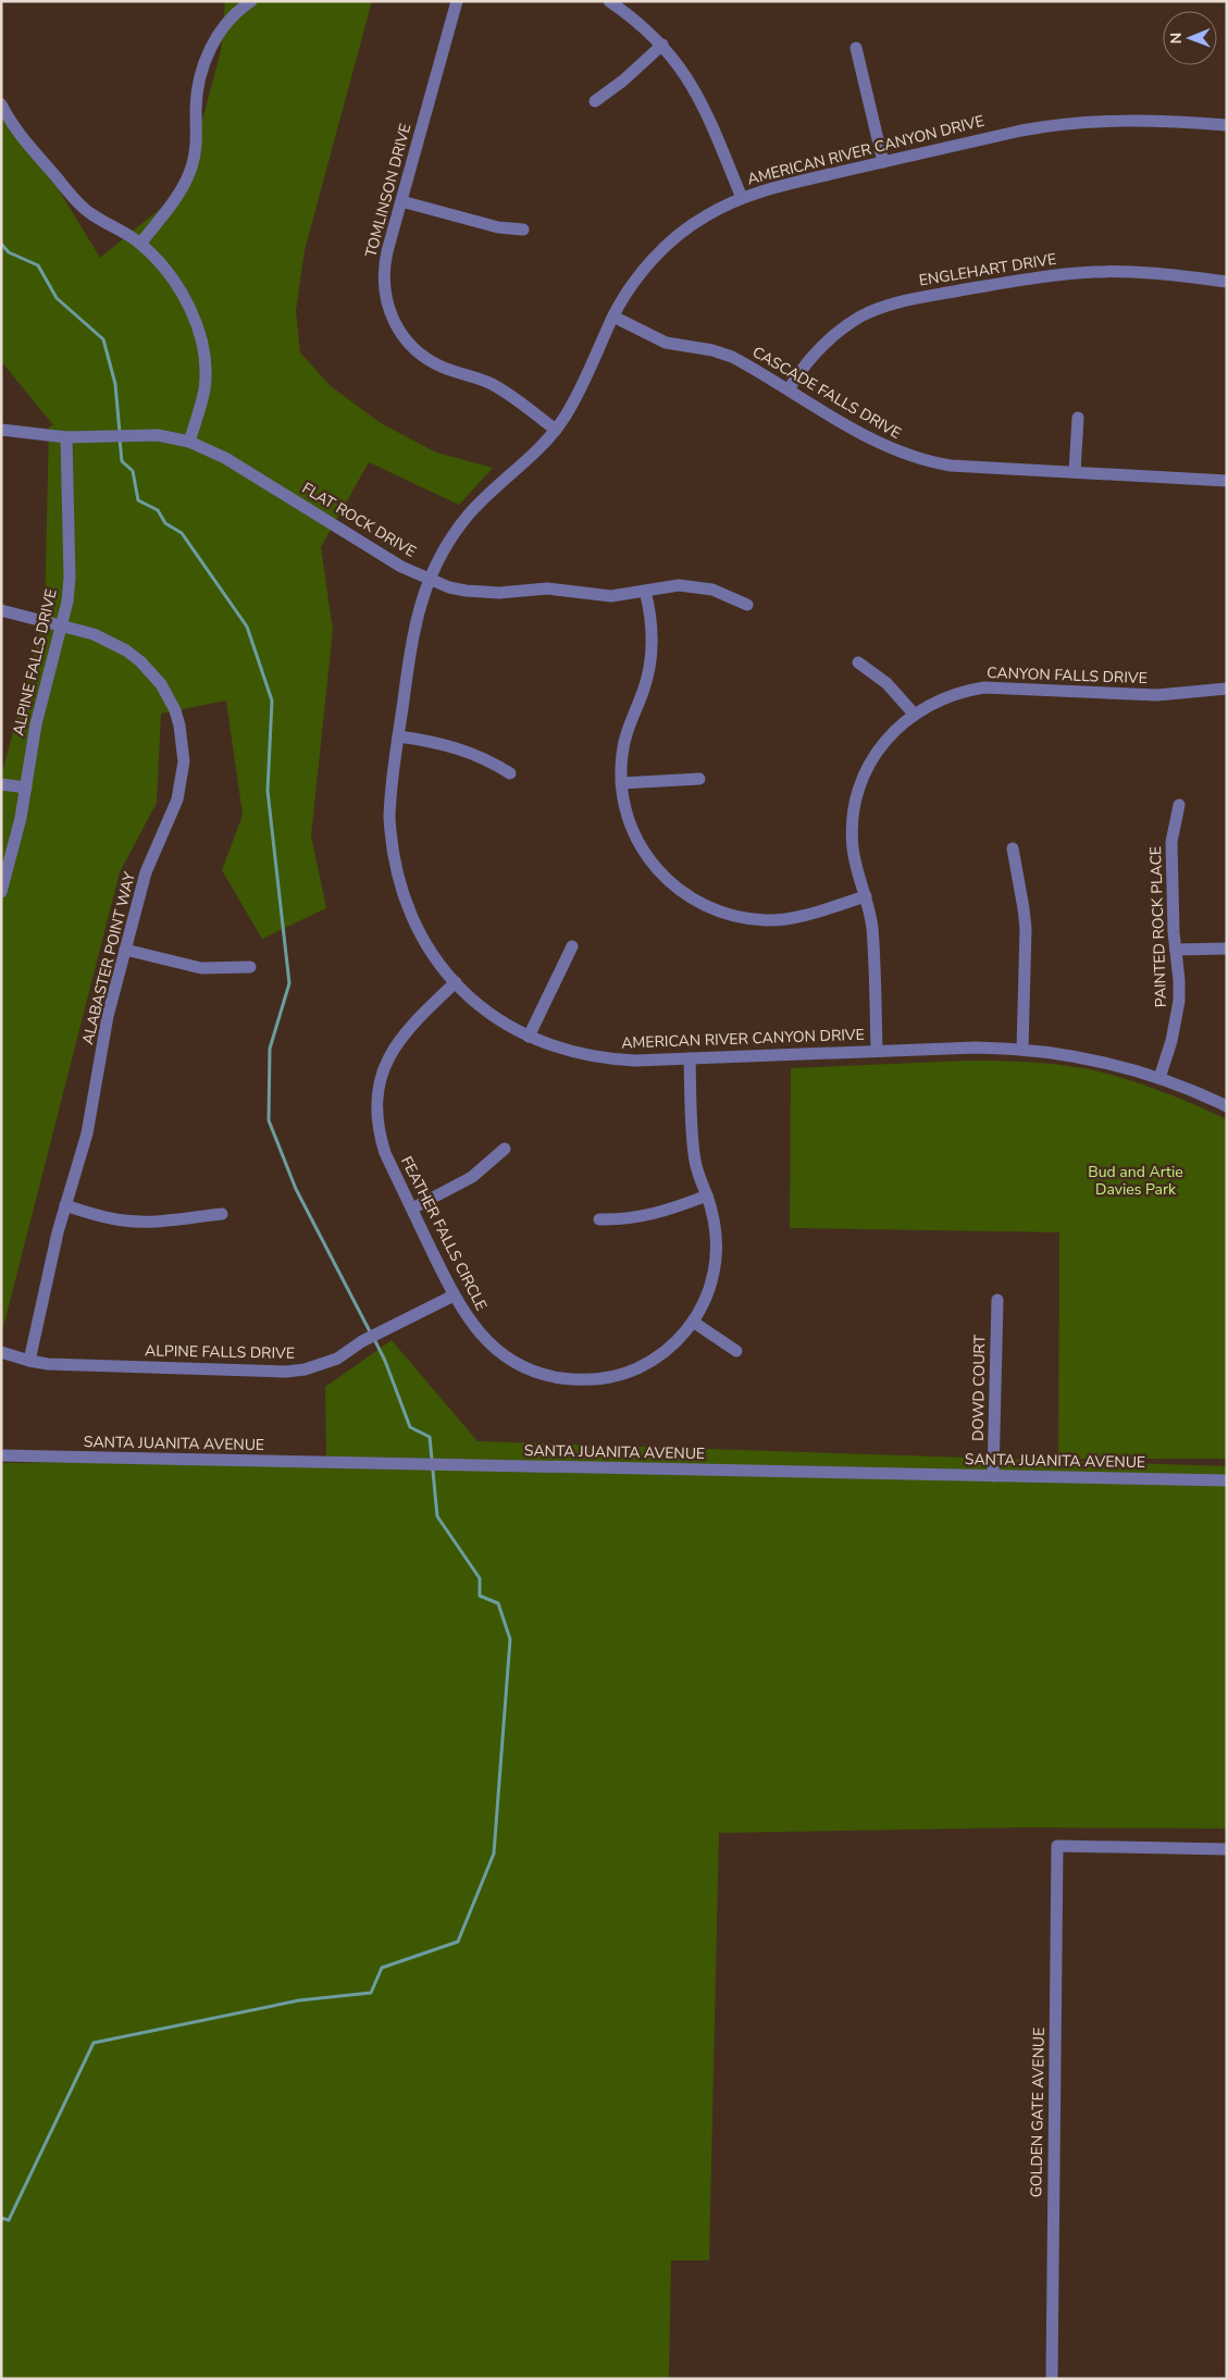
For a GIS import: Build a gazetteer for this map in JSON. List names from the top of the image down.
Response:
{
  "streets": {
    "street": [
      "AMERICAN RIVER CANYON DRIVE",
      "TOMLINSON DRIVE",
      "ENGLEHART DRIVE",
      "CASCADE FALLS DRIVE",
      "FLAT ROCK DRIVE",
      "ALPINE FALLS DRIVE",
      "CANYON FALLS DRIVE",
      "PAINTED ROCK PLACE",
      "ALABASTER POINT WAY",
      "FEATHER FALLS CIRCLE",
      "DOWD COURT",
      "SANTA JUANITA AVENUE",
      "GOLDEN GATE AVENUE"
    ]
  },
  "crossings": [
    ["AMERICAN RIVER CANYON DRIVE", "TOMLINSON DRIVE"],
    ["AMERICAN RIVER CANYON DRIVE", "CASCADE FALLS DRIVE"],
    ["AMERICAN RIVER CANYON DRIVE", "FLAT ROCK DRIVE"],
    ["AMERICAN RIVER CANYON DRIVE", "CANYON FALLS DRIVE"],
    ["AMERICAN RIVER CANYON DRIVE", "PAINTED ROCK PLACE"],
    ["AMERICAN RIVER CANYON DRIVE", "FEATHER FALLS CIRCLE"],
    ["ENGLEHART DRIVE", "CASCADE FALLS DRIVE"],
    ["FLAT ROCK DRIVE", "ALPINE FALLS DRIVE"],
    ["ALPINE FALLS DRIVE", "ALABASTER POINT WAY"],
    ["ALPINE FALLS DRIVE", "FEATHER FALLS CIRCLE"],
    ["DOWD COURT", "SANTA JUANITA AVENUE"]
  ],
  "parks": ["Bud and Artie Davies Park"],
  "north": "left"
}
